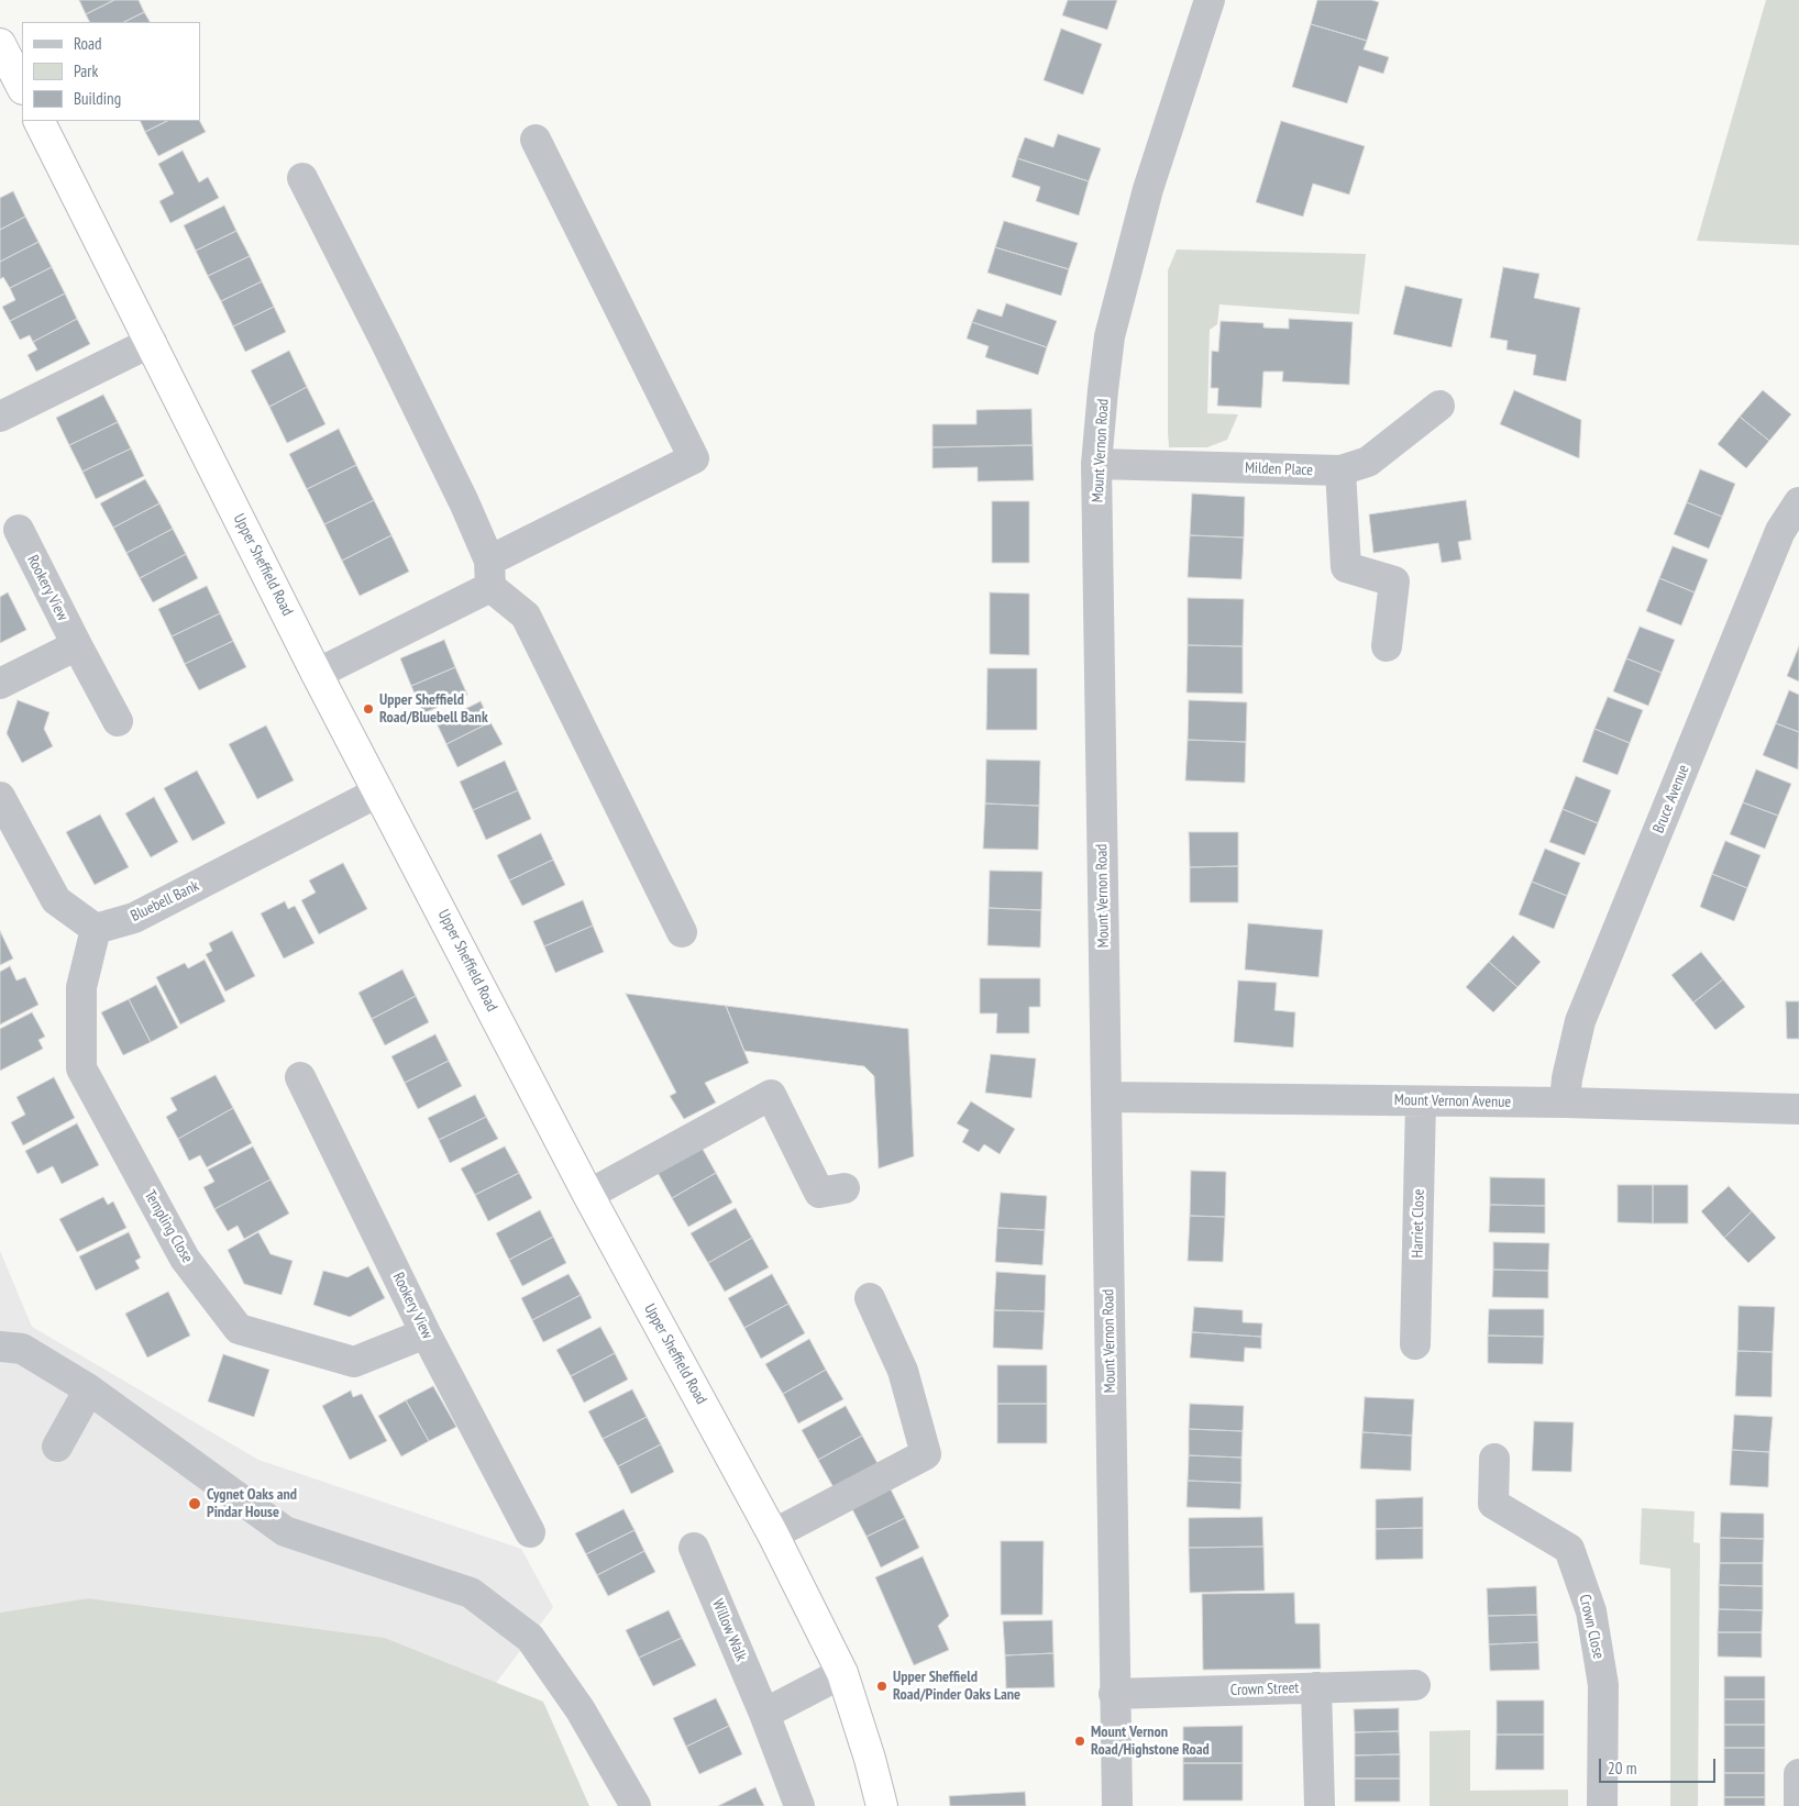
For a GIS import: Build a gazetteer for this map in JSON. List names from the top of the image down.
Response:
{
  "streets": {
    "highway": ["Upper Sheffield Road"],
    "street": [
      "Mount Vernon Road",
      "Milden Place",
      "Rookery View",
      "Bruce Avenue",
      "Bluebell Bank",
      "Mount Vernon Avenue",
      "Harriet Close",
      "Templing Close",
      "Crown Close",
      "Willow Walk",
      "Crown Street"
    ]
  },
  "crossings": [
    ["Mount Vernon Road", "Milden Place"],
    ["Mount Vernon Road", "Mount Vernon Avenue"],
    ["Mount Vernon Road", "Crown Street"],
    ["Upper Sheffield Road", "Bluebell Bank"],
    ["Rookery View", "Templing Close"],
    ["Bruce Avenue", "Mount Vernon Avenue"],
    ["Bluebell Bank", "Templing Close"],
    ["Mount Vernon Avenue", "Harriet Close"]
  ],
  "places": [
    "Upper Sheffield Road/Bluebell Bank",
    "Cygnet Oaks and Pindar House",
    "Upper Sheffield Road/Pinder Oaks Lane",
    "Mount Vernon Road/Highstone Road"
  ],
  "legend": ["Road", "Park", "Building"],
  "scale_bar": "20 m"
}
